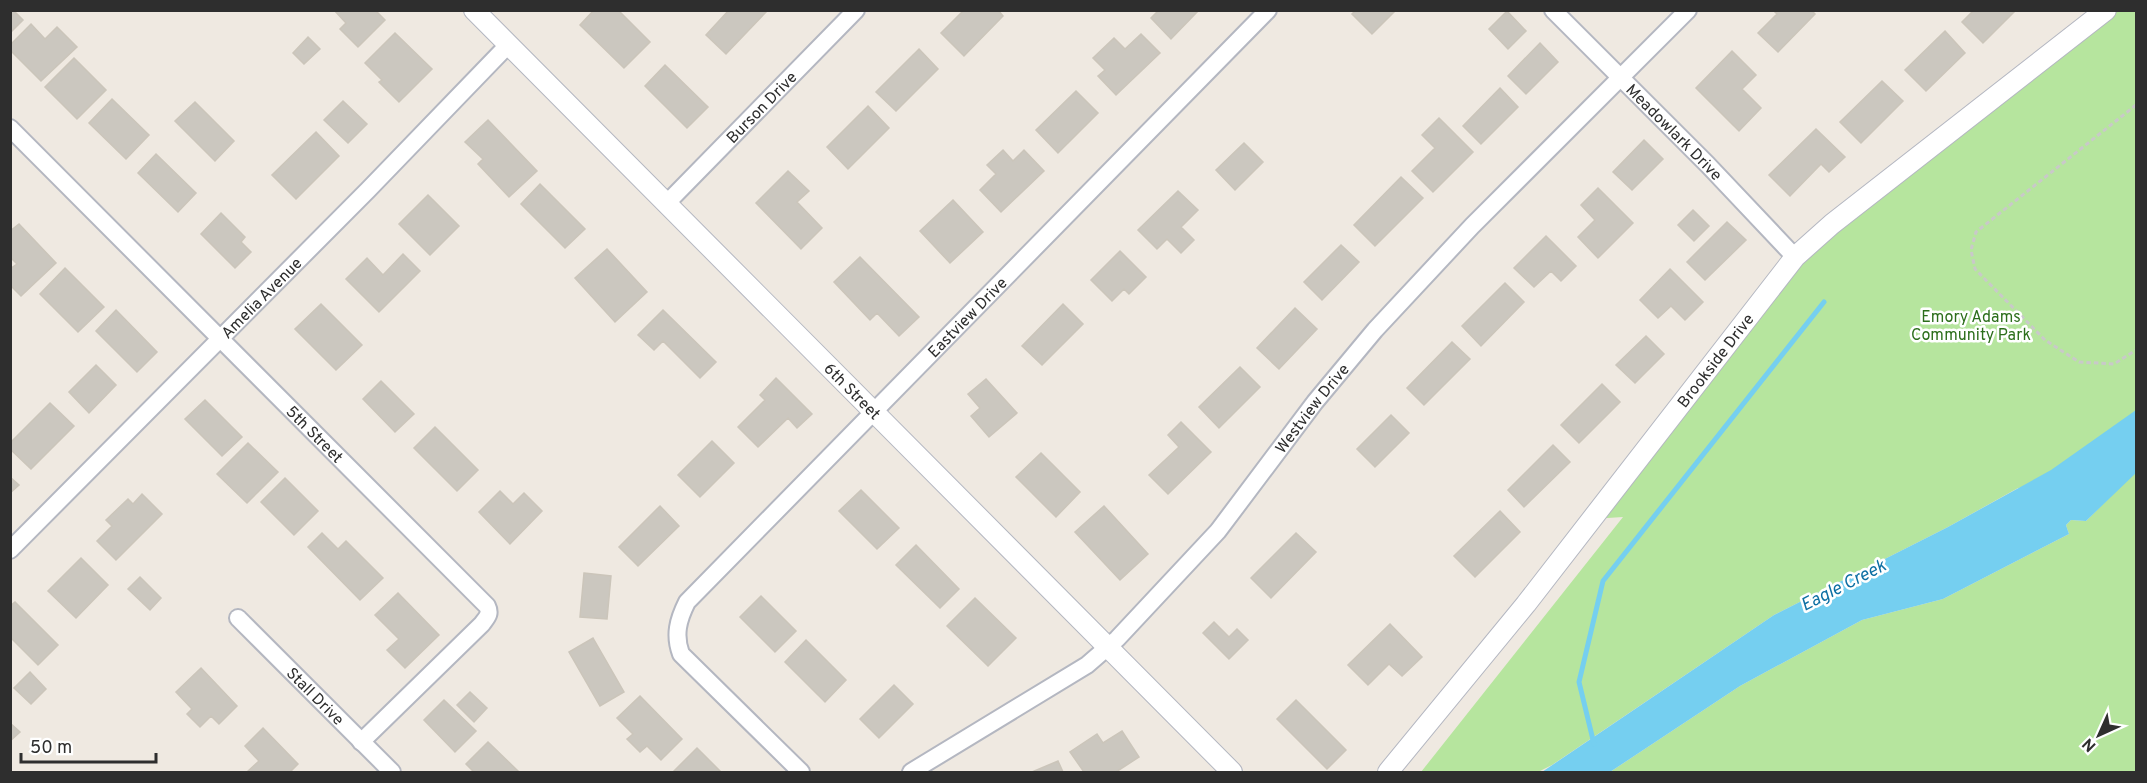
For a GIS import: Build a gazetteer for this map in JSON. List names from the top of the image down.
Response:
{
  "streets": {
    "street": [
      "Burson Drive",
      "Meadowlark Drive",
      "Amelia Avenue",
      "Eastview Drive",
      "Brookside Drive",
      "6th Street",
      "Westview Drive",
      "5th Street",
      "Stall Drive"
    ]
  },
  "crossings": [
    ["Burson Drive", "6th Street"],
    ["Meadowlark Drive", "Brookside Drive"],
    ["Meadowlark Drive", "Westview Drive"],
    ["Amelia Avenue", "6th Street"],
    ["Amelia Avenue", "5th Street"],
    ["Eastview Drive", "6th Street"],
    ["6th Street", "Westview Drive"],
    ["5th Street", "Stall Drive"]
  ],
  "water": ["Eagle Creek"],
  "parks": ["Emory Adams Community Park"],
  "scale_bar": "50 m",
  "north": "bottom left"
}
